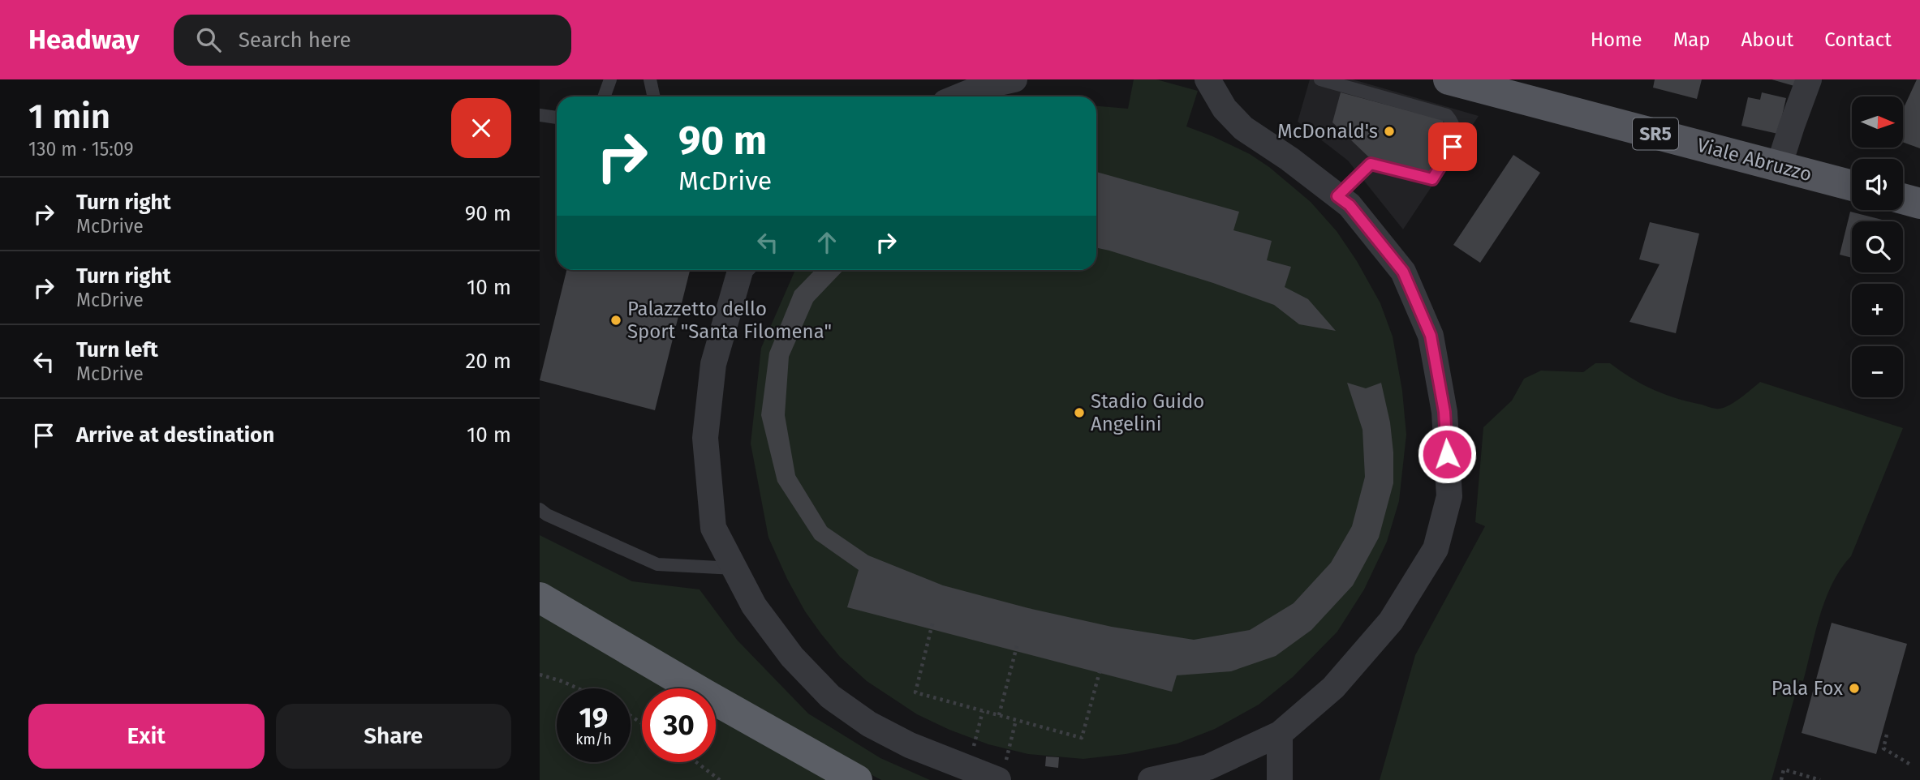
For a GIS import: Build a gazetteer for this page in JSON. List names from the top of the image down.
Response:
{
  "streets": {
    "main road": ["SR5", "Viale Abruzzo"]
  },
  "places": [
    "McDonald's",
    "Palazzetto dello Sport \"Santa Filomena\"",
    "Stadio Guido Angelini",
    "Pala Fox"
  ],
  "north": "right",
  "page": {
    "header": "Headway",
    "search": "Search here",
    "nav": [
      "Home",
      "Map",
      "About",
      "Contact"
    ],
    "heading": ["1 min", "130 m · 15:09"],
    "map_buttons": ["+", "−"],
    "turn": ["90 m", "McDrive"],
    "list": [
      {
        "name": "Turn right",
        "note": "McDrive",
        "value": "90 m"
      },
      {
        "name": "Turn right",
        "note": "McDrive",
        "value": "10 m"
      },
      {
        "name": "Turn left",
        "note": "McDrive",
        "value": "20 m"
      },
      {
        "name": "Arrive at destination",
        "value": "10 m"
      }
    ],
    "speed": "19 km/h",
    "limit": "30",
    "buttons": ["Exit", "Share"]
  }
}
